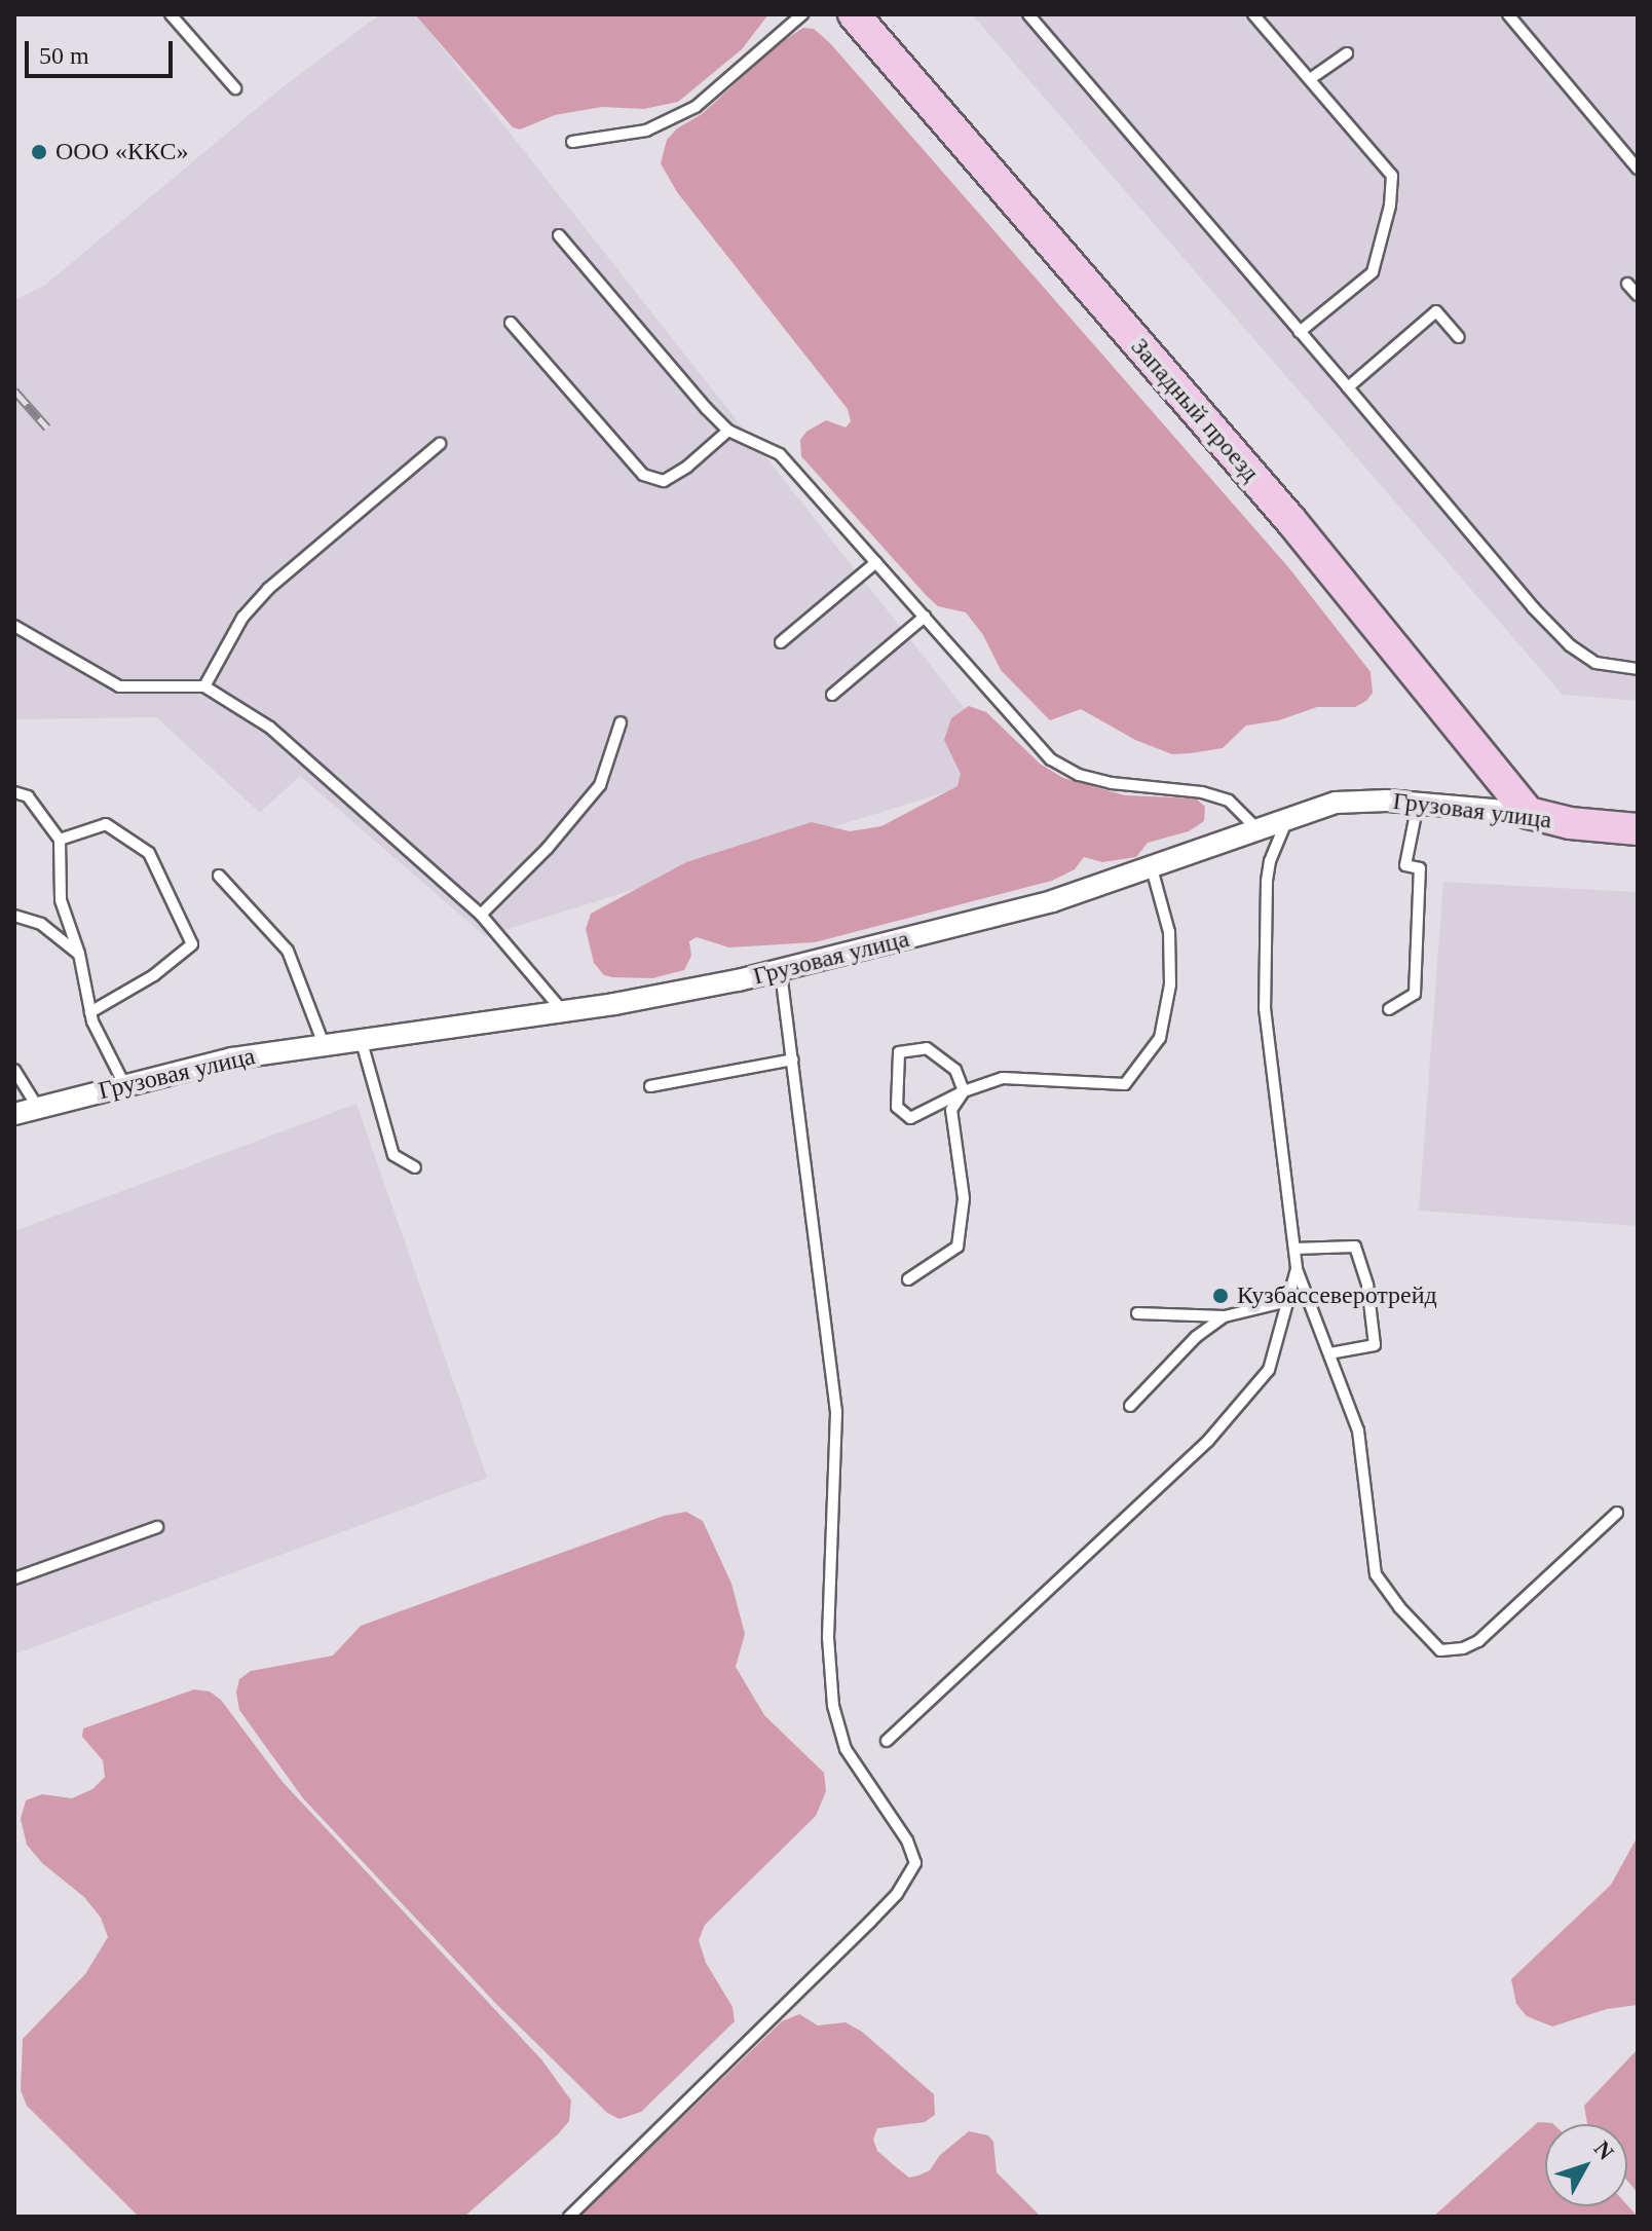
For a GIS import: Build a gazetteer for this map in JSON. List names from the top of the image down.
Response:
{
  "streets": {
    "main road": ["Западный проезд", "Грузовая улица"]
  },
  "crossings": [
    ["Западный проезд", "Грузовая улица"]
  ],
  "places": ["ООО «ККС»", "Кузбассеверотрейд"],
  "scale_bar": "50 m",
  "north": "top right"
}
